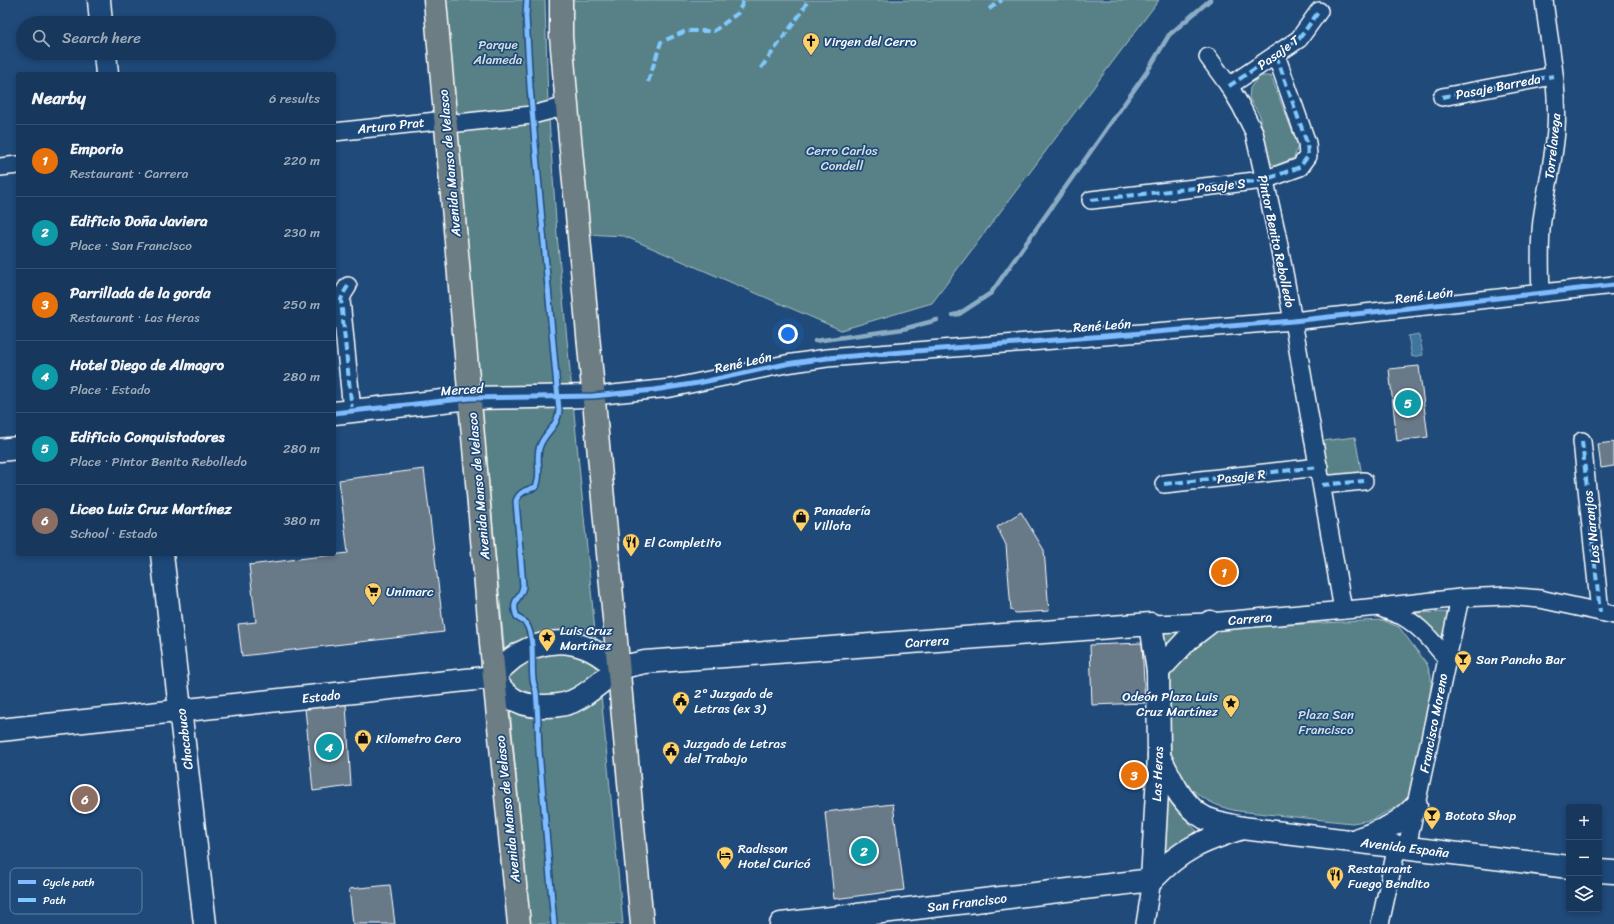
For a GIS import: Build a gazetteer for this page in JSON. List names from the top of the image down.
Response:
{
  "streets": {
    "main road": [
      "Avenida Manso de Velasco",
      "Merced",
      "Carrera",
      "Estado",
      "Chacabuco",
      "Las Heras",
      "Avenida España",
      "San Francisco"
    ],
    "street": [
      "Pasaje T",
      "Pasaje Barreda",
      "Arturo Prat",
      "Torrelavega",
      "Pasaje S",
      "Pintor Benito Rebolledo",
      "René León",
      "Pasaje R",
      "Los Naranjos",
      "Francisco Moreno"
    ]
  },
  "crossings": [
    ["Pasaje T", "Pasaje S"],
    ["Pasaje T", "Pintor Benito Rebolledo"],
    ["Pasaje Barreda", "Torrelavega"],
    ["Arturo Prat", "Avenida Manso de Velasco"],
    ["Torrelavega", "René León"],
    ["Avenida Manso de Velasco", "Merced"],
    ["Avenida Manso de Velasco", "Estado"],
    ["Pasaje S", "Pintor Benito Rebolledo"],
    ["Pintor Benito Rebolledo", "René León"],
    ["Pintor Benito Rebolledo", "Pasaje R"],
    ["Pintor Benito Rebolledo", "Carrera"],
    ["René León", "Merced"],
    ["Los Naranjos", "Carrera"],
    ["Carrera", "Francisco Moreno"],
    ["Carrera", "Las Heras"],
    ["Estado", "Chacabuco"],
    ["Francisco Moreno", "Avenida España"],
    ["Las Heras", "Avenida España"],
    ["Las Heras", "San Francisco"],
    ["Avenida España", "San Francisco"]
  ],
  "parks": ["Parque Alameda", "Cerro Carlos Condell", "Plaza San Francisco"],
  "places": {
    "church": ["Virgen del Cerro"],
    "shop": ["Panadería Villota", "Kilometro Cero"],
    "restaurant": ["El Completito", "Restaurant Fuego Bendito"],
    "supermarket": ["Unimarc"],
    "place": ["Luis Cruz Martínez", "Odeón Plaza Luis Cruz Martínez"],
    "bar": ["San Pancho Bar", "Bototo Shop"],
    "public building": ["2° Juzgado de Letras (ex 3)", "Juzgado de Letras del Trabajo"],
    "hotel": ["Radisson Hotel Curicó"]
  },
  "legend": ["Cycle path", "Path"],
  "page": {
    "search": "Search here",
    "heading": ["Nearby", "6 results"],
    "list": [
      {
        "mark": "1",
        "name": "Emporio",
        "note": "Restaurant · Carrera",
        "value": "220 m"
      },
      {
        "mark": "2",
        "name": "Edificio Doña Javiera",
        "note": "Place · San Francisco",
        "value": "230 m"
      },
      {
        "mark": "3",
        "name": "Parrillada de la gorda",
        "note": "Restaurant · Las Heras",
        "value": "250 m"
      },
      {
        "mark": "4",
        "name": "Hotel Diego de Almagro",
        "note": "Place · Estado",
        "value": "280 m"
      },
      {
        "mark": "5",
        "name": "Edificio Conquistadores",
        "note": "Place · Pintor Benito Rebolledo",
        "value": "280 m"
      },
      {
        "mark": "6",
        "name": "Liceo Luiz Cruz Martínez",
        "note": "School · Estado",
        "value": "380 m"
      }
    ],
    "pins": [
      "5",
      "1",
      "4",
      "3",
      "6",
      "2"
    ],
    "map_buttons": ["+", "−"]
  }
}
